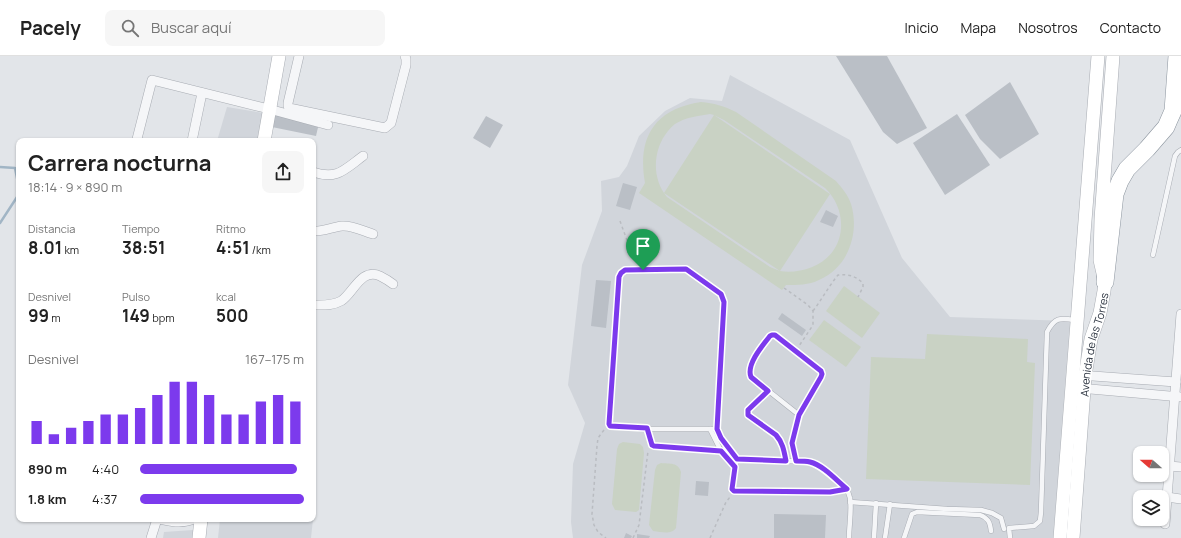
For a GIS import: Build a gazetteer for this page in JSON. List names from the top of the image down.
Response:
{
  "streets": {
    "street": ["Avenida de las Torres"]
  },
  "north": "left",
  "page": {
    "header": "Pacely",
    "search": "Buscar aquí",
    "nav": [
      "Inicio",
      "Mapa",
      "Nosotros",
      "Contacto"
    ],
    "heading": ["Carrera nocturna", "18:14 · 9 × 890 m"],
    "stats": [
      ["Distancia", "8.01 km"],
      ["Tiempo", "38:51"],
      ["Ritmo", "4:51 /km"],
      ["Desnivel", "99 m"],
      ["Pulso", "149 bpm"],
      ["kcal", "500"]
    ],
    "chart": ["Desnivel", "167–175 m"],
    "list": [
      {
        "name": "890 m",
        "note": "4:40"
      },
      {
        "name": "1.8 km",
        "note": "4:37"
      }
    ]
  }
}
